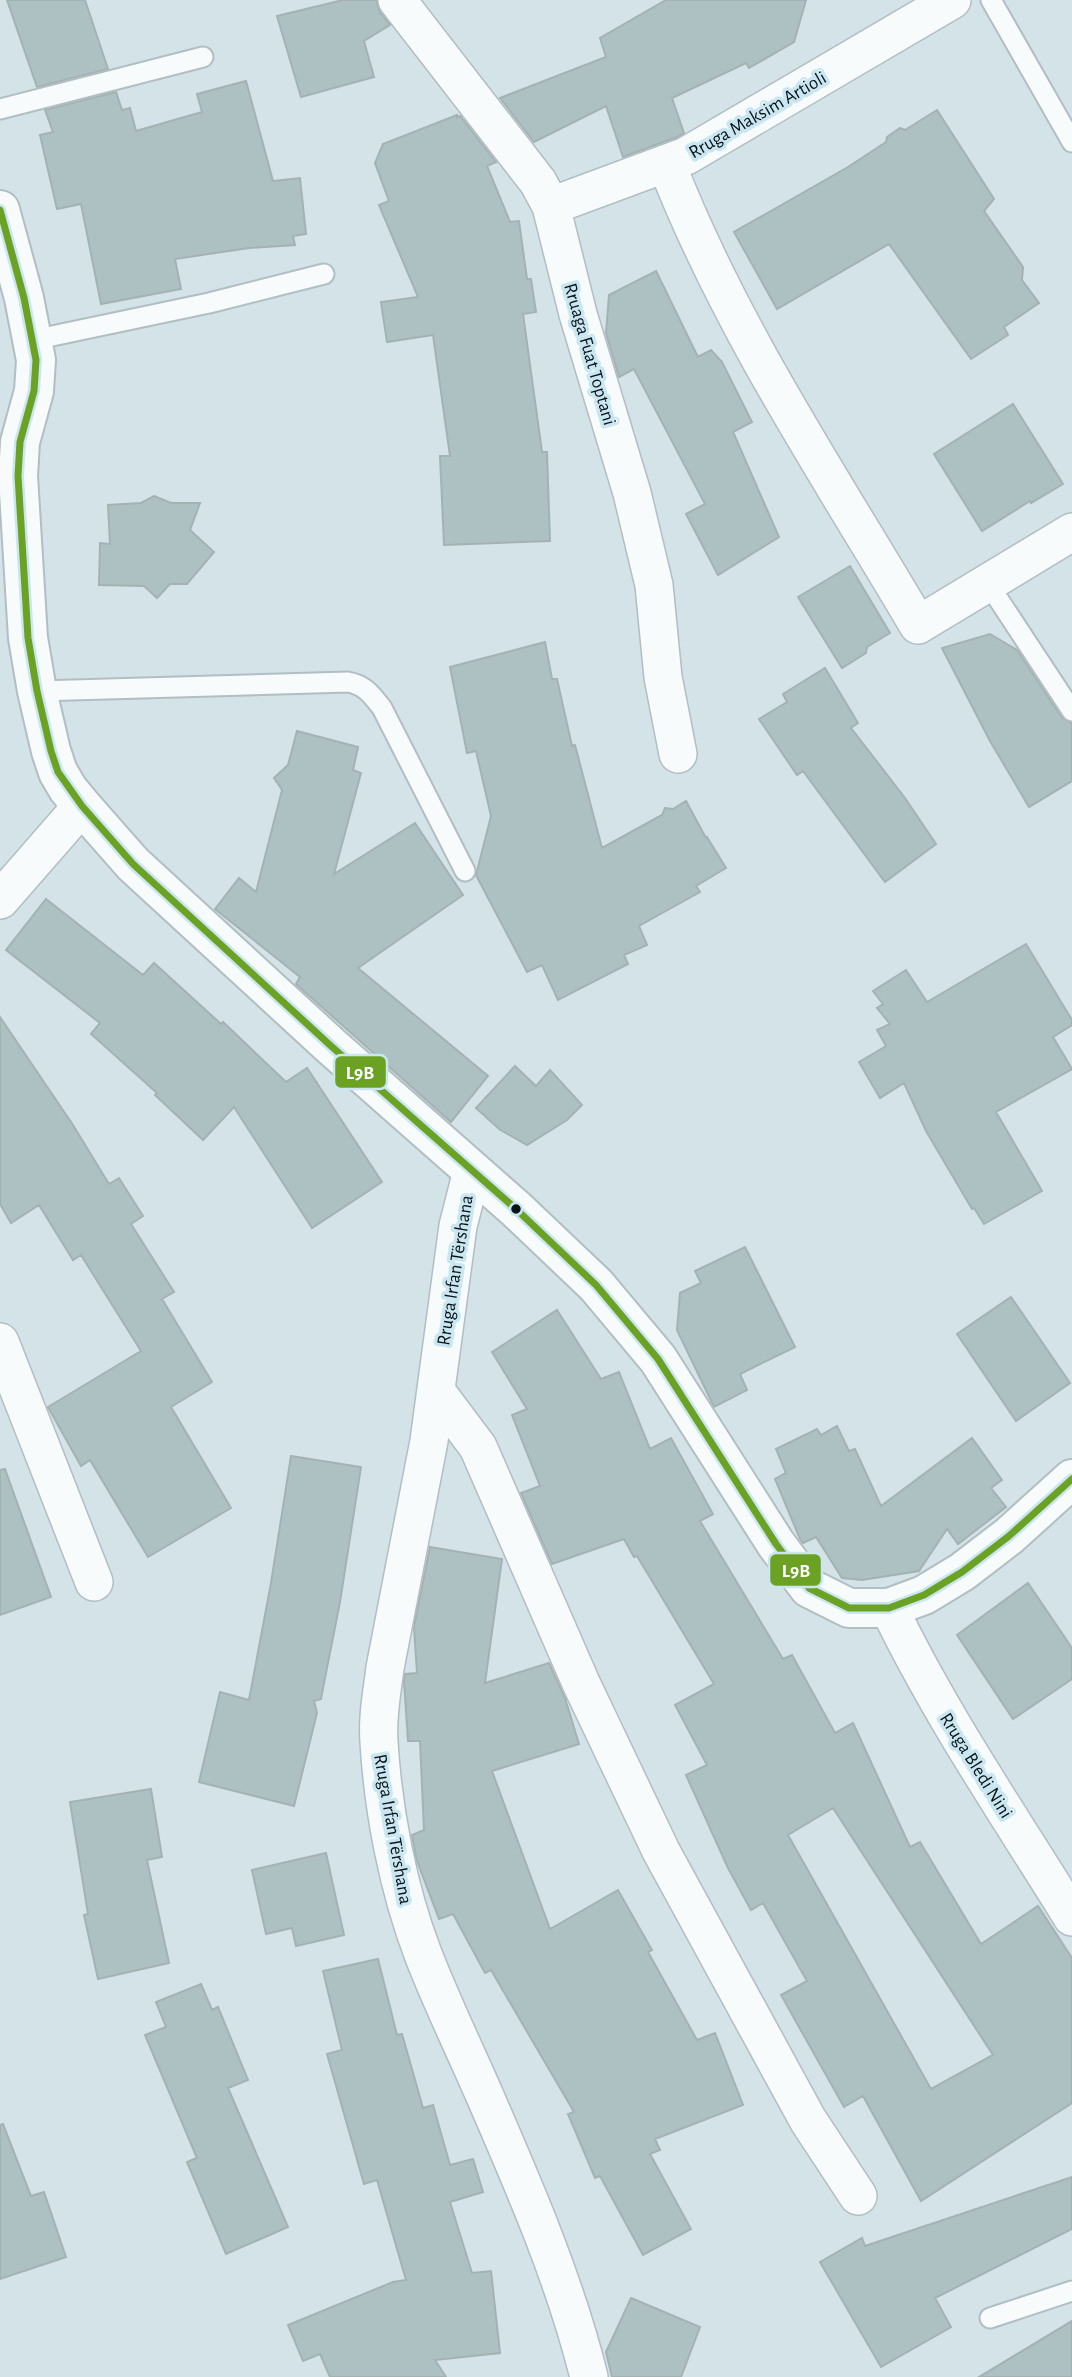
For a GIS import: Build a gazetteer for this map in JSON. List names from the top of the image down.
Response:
{
  "streets": {
    "street": [
      "Rruga Maksim Artioli",
      "Rruaga Fuat Toptani",
      "Rruga Irfan Tërshana",
      "Rruga Bledi Nini"
    ]
  },
  "crossings": [
    ["Rruga Maksim Artioli", "Rruaga Fuat Toptani"]
  ],
  "lines": ["transit line L9B"]
}
